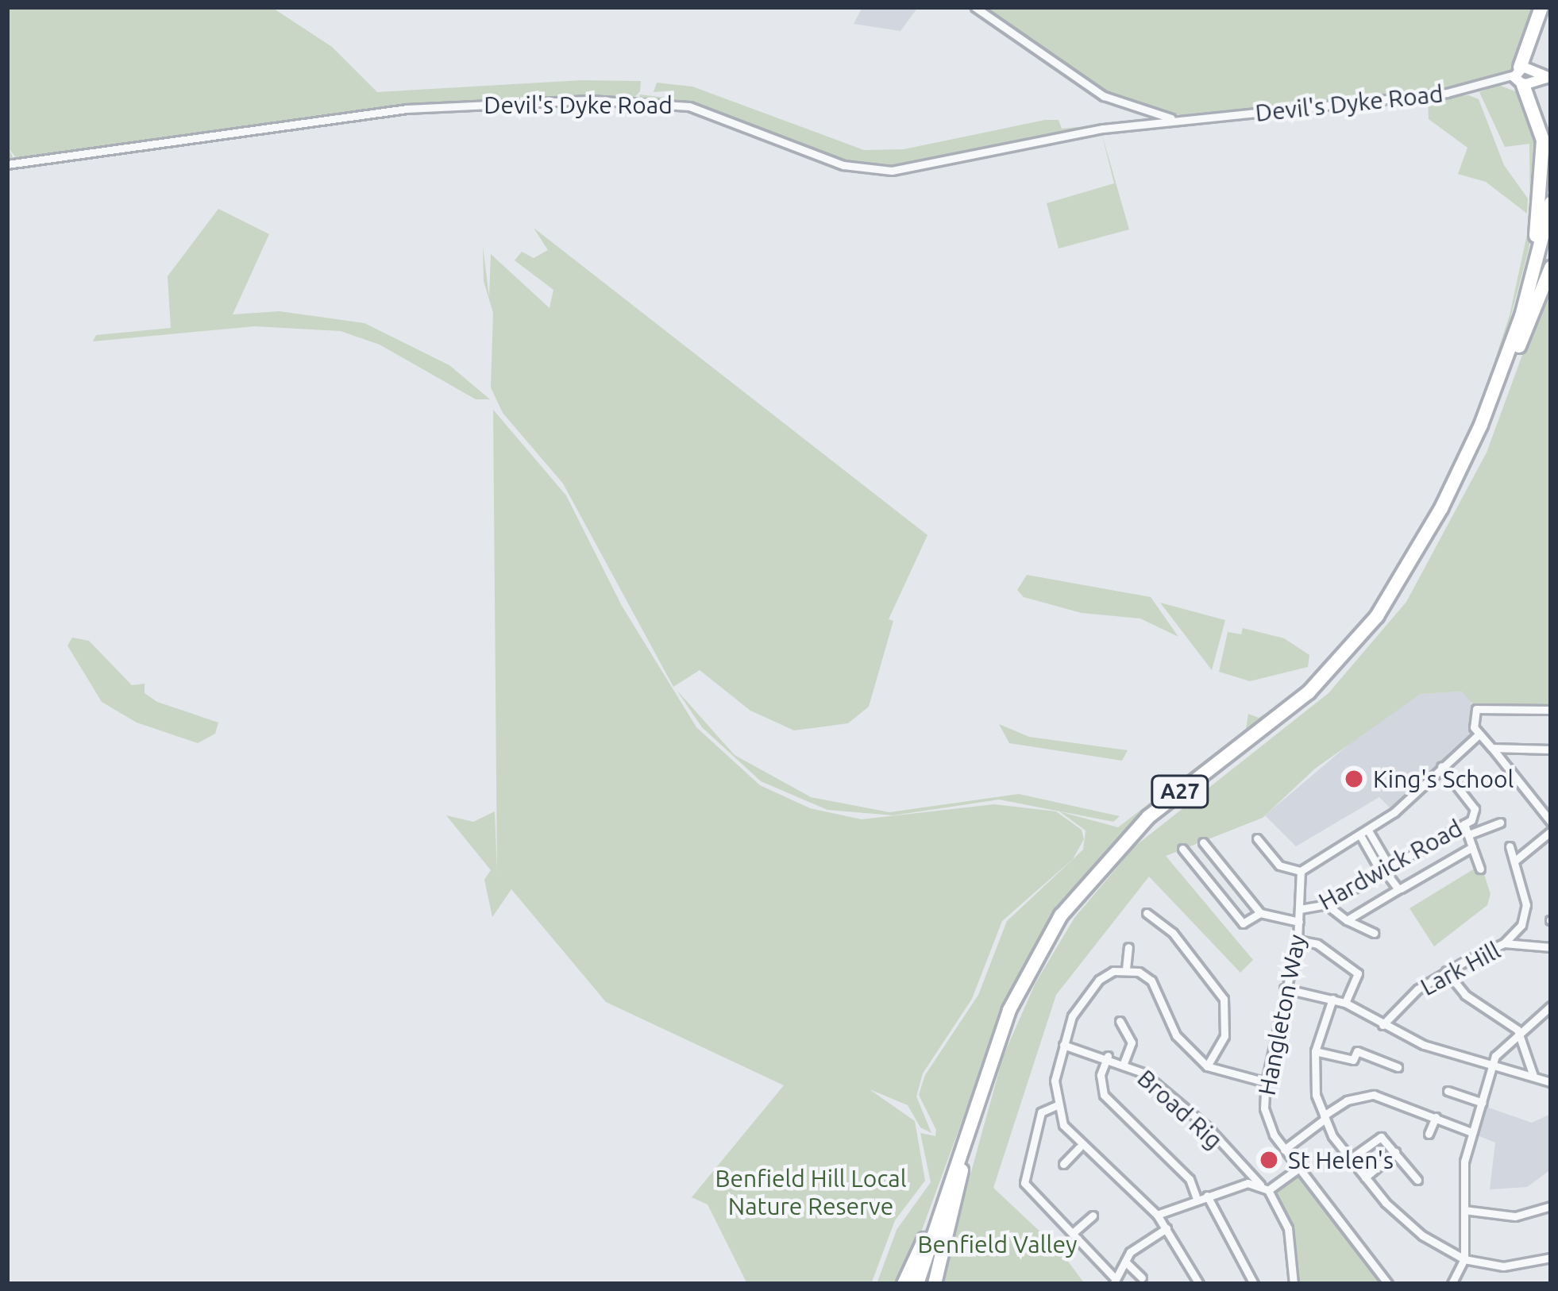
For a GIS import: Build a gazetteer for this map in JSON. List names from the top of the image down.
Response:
{
  "streets": {
    "highway": ["A27"],
    "main road": ["Devil's Dyke Road"],
    "street": [
      "Hardwick Road",
      "Lark Hill",
      "Hangleton Way",
      "Broad Rig"
    ]
  },
  "crossings": [
    ["Devil's Dyke Road", "A27"],
    ["Hardwick Road", "Hangleton Way"]
  ],
  "parks": ["Benfield Hill Local Nature Reserve", "Benfield Valley"],
  "places": ["King's School", "St Helen's"]
}
